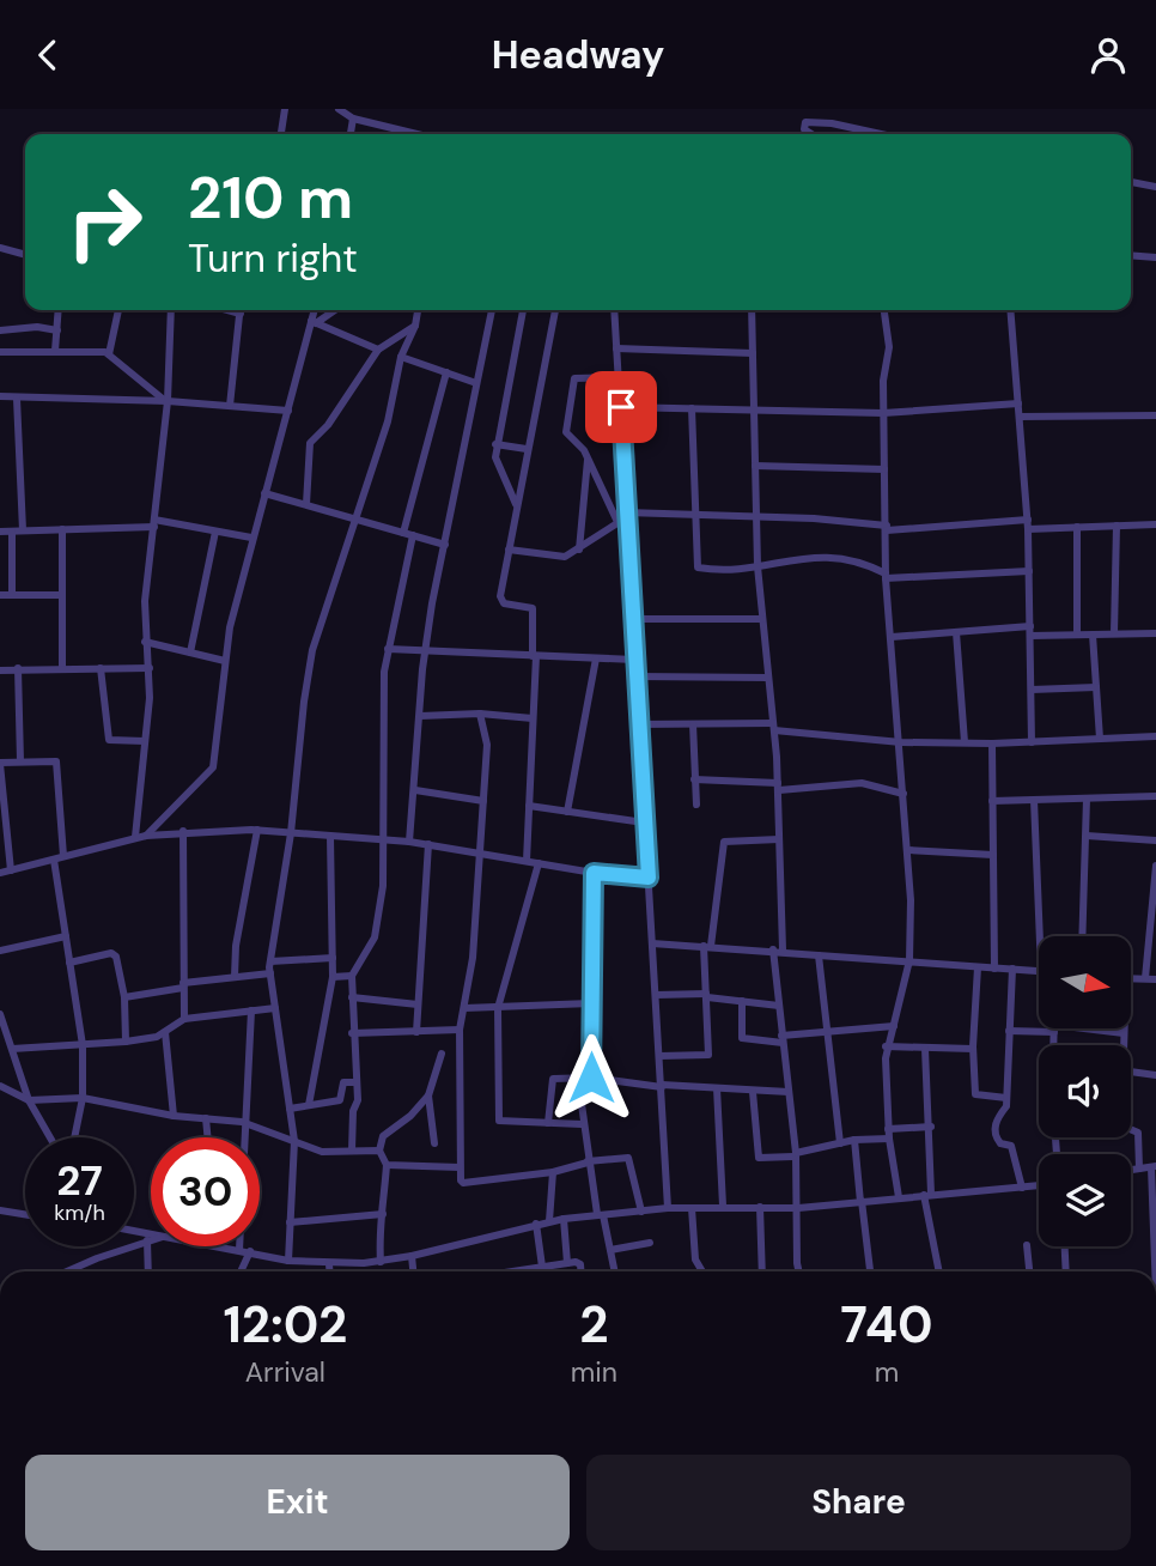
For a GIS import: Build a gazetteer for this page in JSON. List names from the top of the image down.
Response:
{
  "north": "right",
  "page": {
    "header": "Headway",
    "turn": ["210 m", "Turn right"],
    "speed": "27 km/h",
    "limit": "30",
    "eta": [
      "12:02",
      "Arrival",
      "2",
      "min",
      "740",
      "m"
    ],
    "buttons": ["Exit", "Share"]
  }
}
